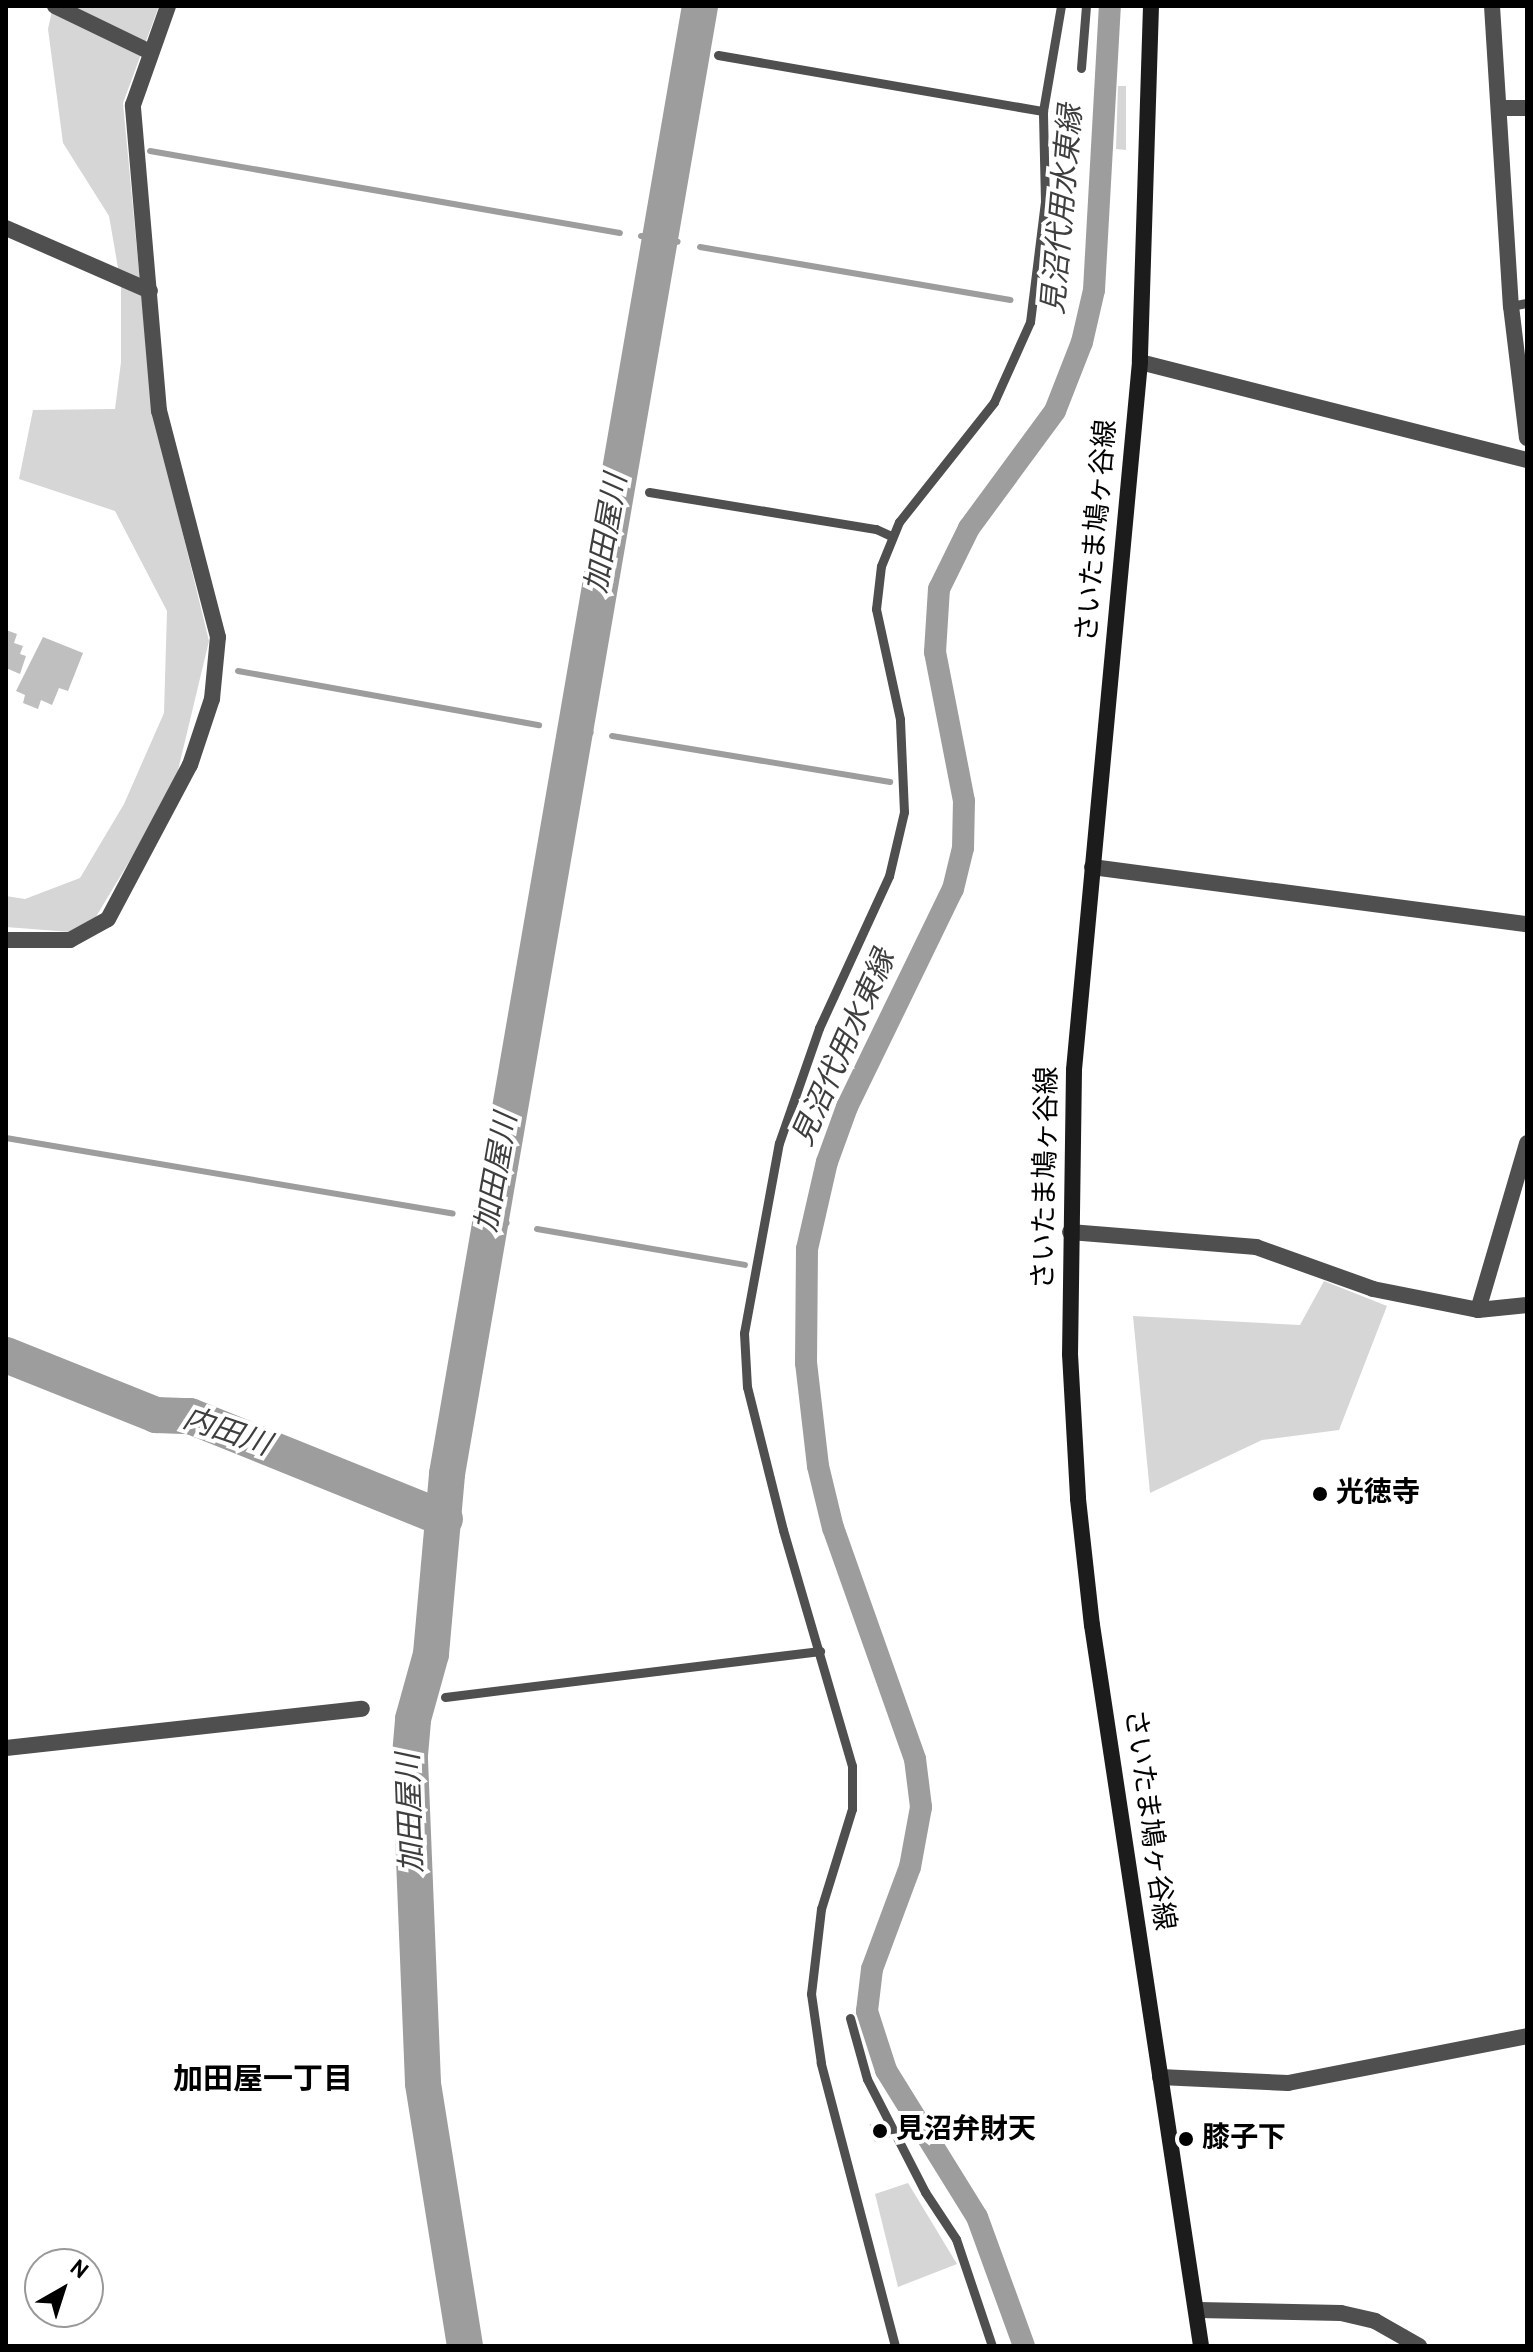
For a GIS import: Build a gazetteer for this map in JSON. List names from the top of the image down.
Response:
{
  "streets": {
    "main road": ["さいたま鳩ヶ谷線"]
  },
  "districts": ["加田屋一丁目"],
  "water": ["見沼代用水東縁", "加田屋川", "内田川"],
  "places": ["光徳寺", "見沼弁財天", "膝子下"],
  "north": "top right"
}
